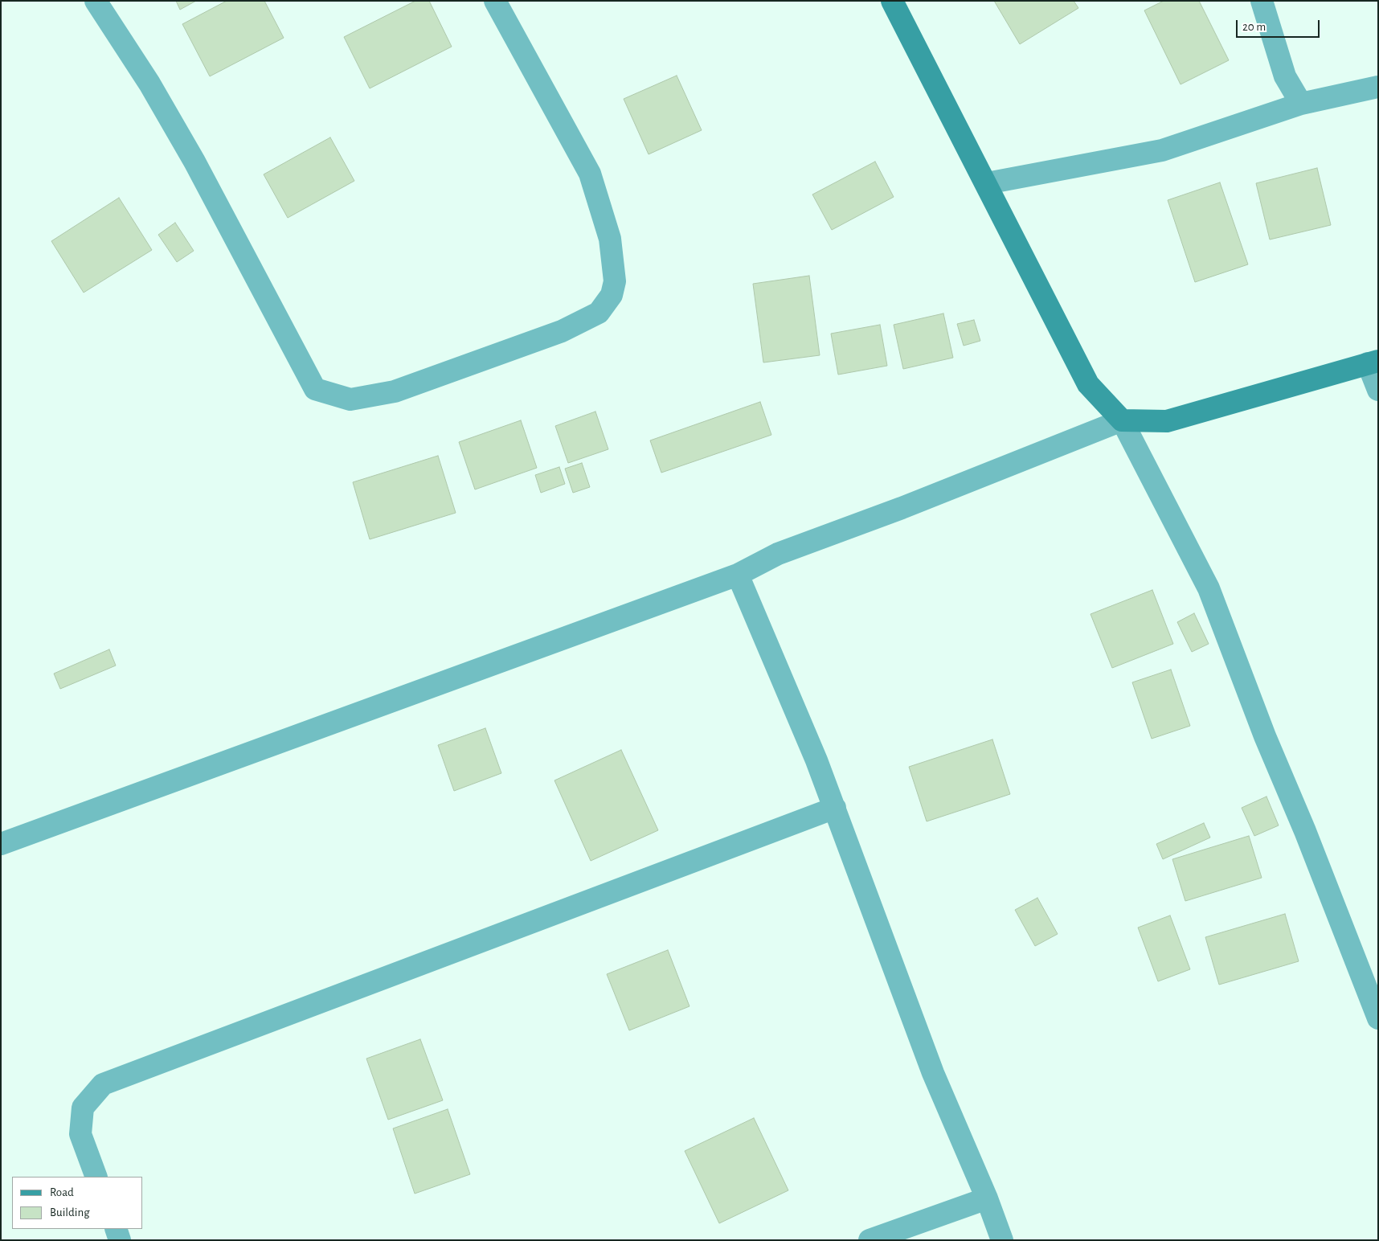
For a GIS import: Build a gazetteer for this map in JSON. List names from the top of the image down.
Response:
{
  "legend": ["Road", "Building"],
  "scale_bar": "20 m"
}
